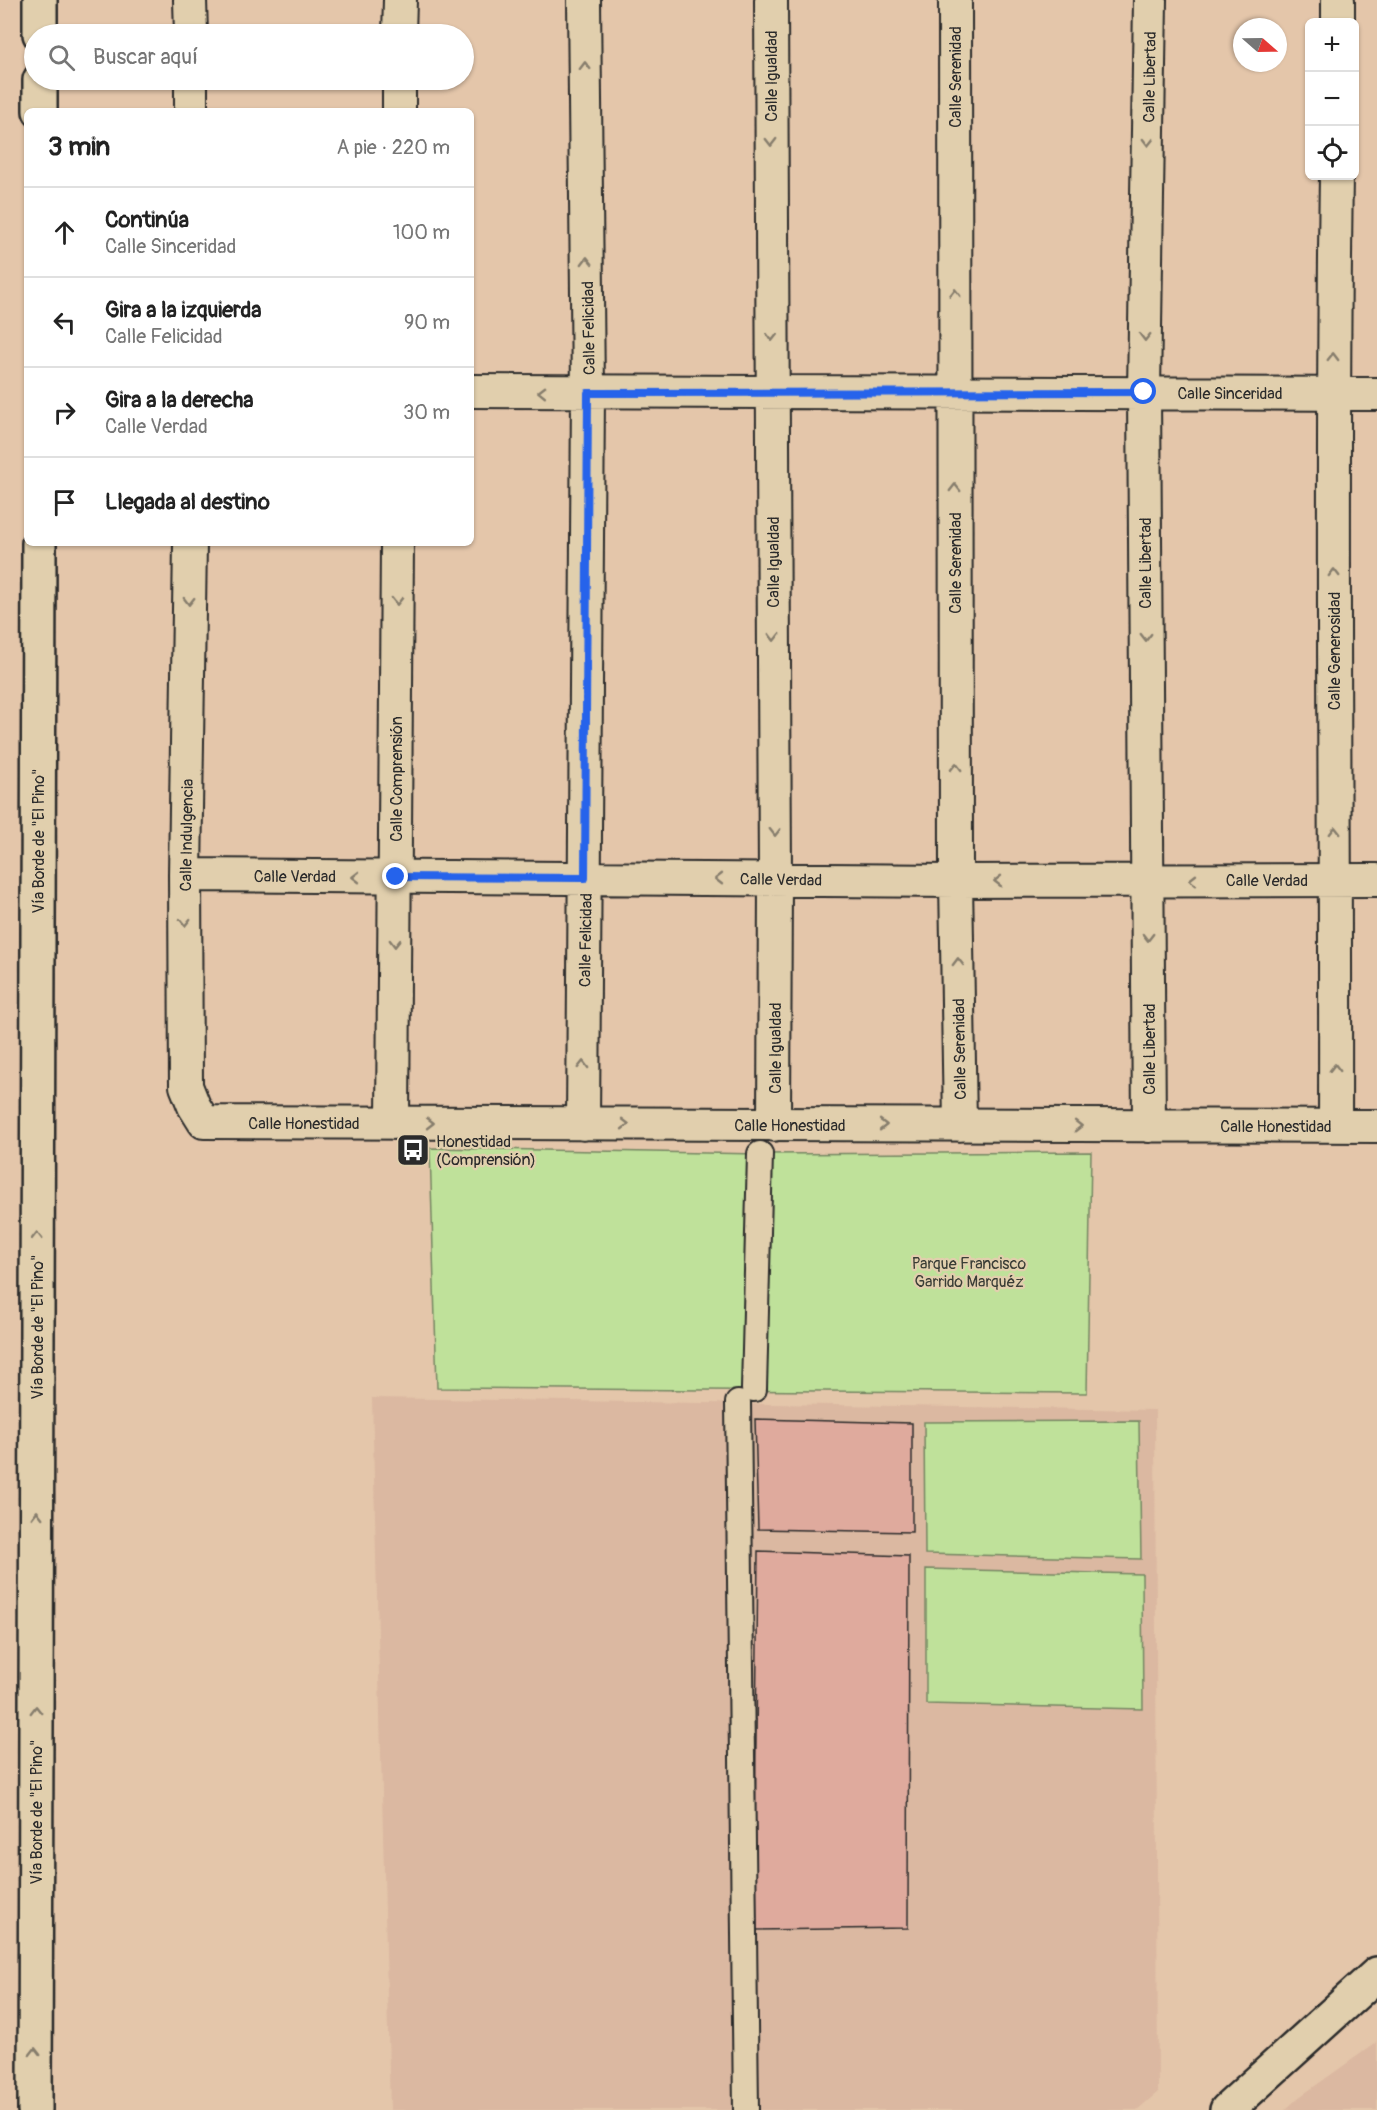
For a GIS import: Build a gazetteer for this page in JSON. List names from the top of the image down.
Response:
{
  "streets": {
    "main road": ["Vía Borde de \"El Pino\""],
    "street": [
      "Calle Igualdad",
      "Calle Serenidad",
      "Calle Libertad",
      "Calle Felicidad",
      "Calle Sinceridad",
      "Calle Generosidad",
      "Calle Comprensión",
      "Calle Indulgencia",
      "Calle Verdad",
      "Calle Honestidad"
    ]
  },
  "crossings": [
    ["Calle Igualdad", "Calle Sinceridad"],
    ["Calle Igualdad", "Calle Verdad"],
    ["Calle Igualdad", "Calle Honestidad"],
    ["Calle Serenidad", "Calle Sinceridad"],
    ["Calle Serenidad", "Calle Verdad"],
    ["Calle Serenidad", "Calle Honestidad"],
    ["Calle Libertad", "Calle Sinceridad"],
    ["Calle Libertad", "Calle Verdad"],
    ["Calle Libertad", "Calle Honestidad"],
    ["Calle Felicidad", "Calle Sinceridad"],
    ["Calle Felicidad", "Calle Verdad"],
    ["Calle Felicidad", "Calle Honestidad"],
    ["Calle Sinceridad", "Calle Generosidad"],
    ["Calle Generosidad", "Calle Verdad"],
    ["Calle Generosidad", "Calle Honestidad"],
    ["Calle Comprensión", "Calle Verdad"],
    ["Calle Comprensión", "Calle Honestidad"],
    ["Calle Indulgencia", "Calle Verdad"],
    ["Calle Indulgencia", "Calle Honestidad"]
  ],
  "one_way": [
    "Calle Igualdad",
    "Calle Serenidad",
    "Calle Libertad",
    "Calle Felicidad",
    "Calle Generosidad",
    "Calle Comprensión",
    "Calle Indulgencia",
    "Vía Borde de \"El Pino\"",
    "Calle Verdad",
    "Calle Honestidad"
  ],
  "parks": ["Parque Francisco Garrido Marquéz"],
  "places": {
    "bus stop": ["Honestidad (Comprensión)"]
  },
  "north": "right",
  "page": {
    "map_buttons": ["+", "−"],
    "search": "Buscar aquí",
    "heading": ["3 min", "A pie · 220 m"],
    "list": [
      ["Continúa", "Calle Sinceridad", "100 m"],
      ["Gira a la izquierda", "Calle Felicidad", "90 m"],
      ["Gira a la derecha", "Calle Verdad", "30 m"],
      "Llegada al destino"
    ]
  }
}
